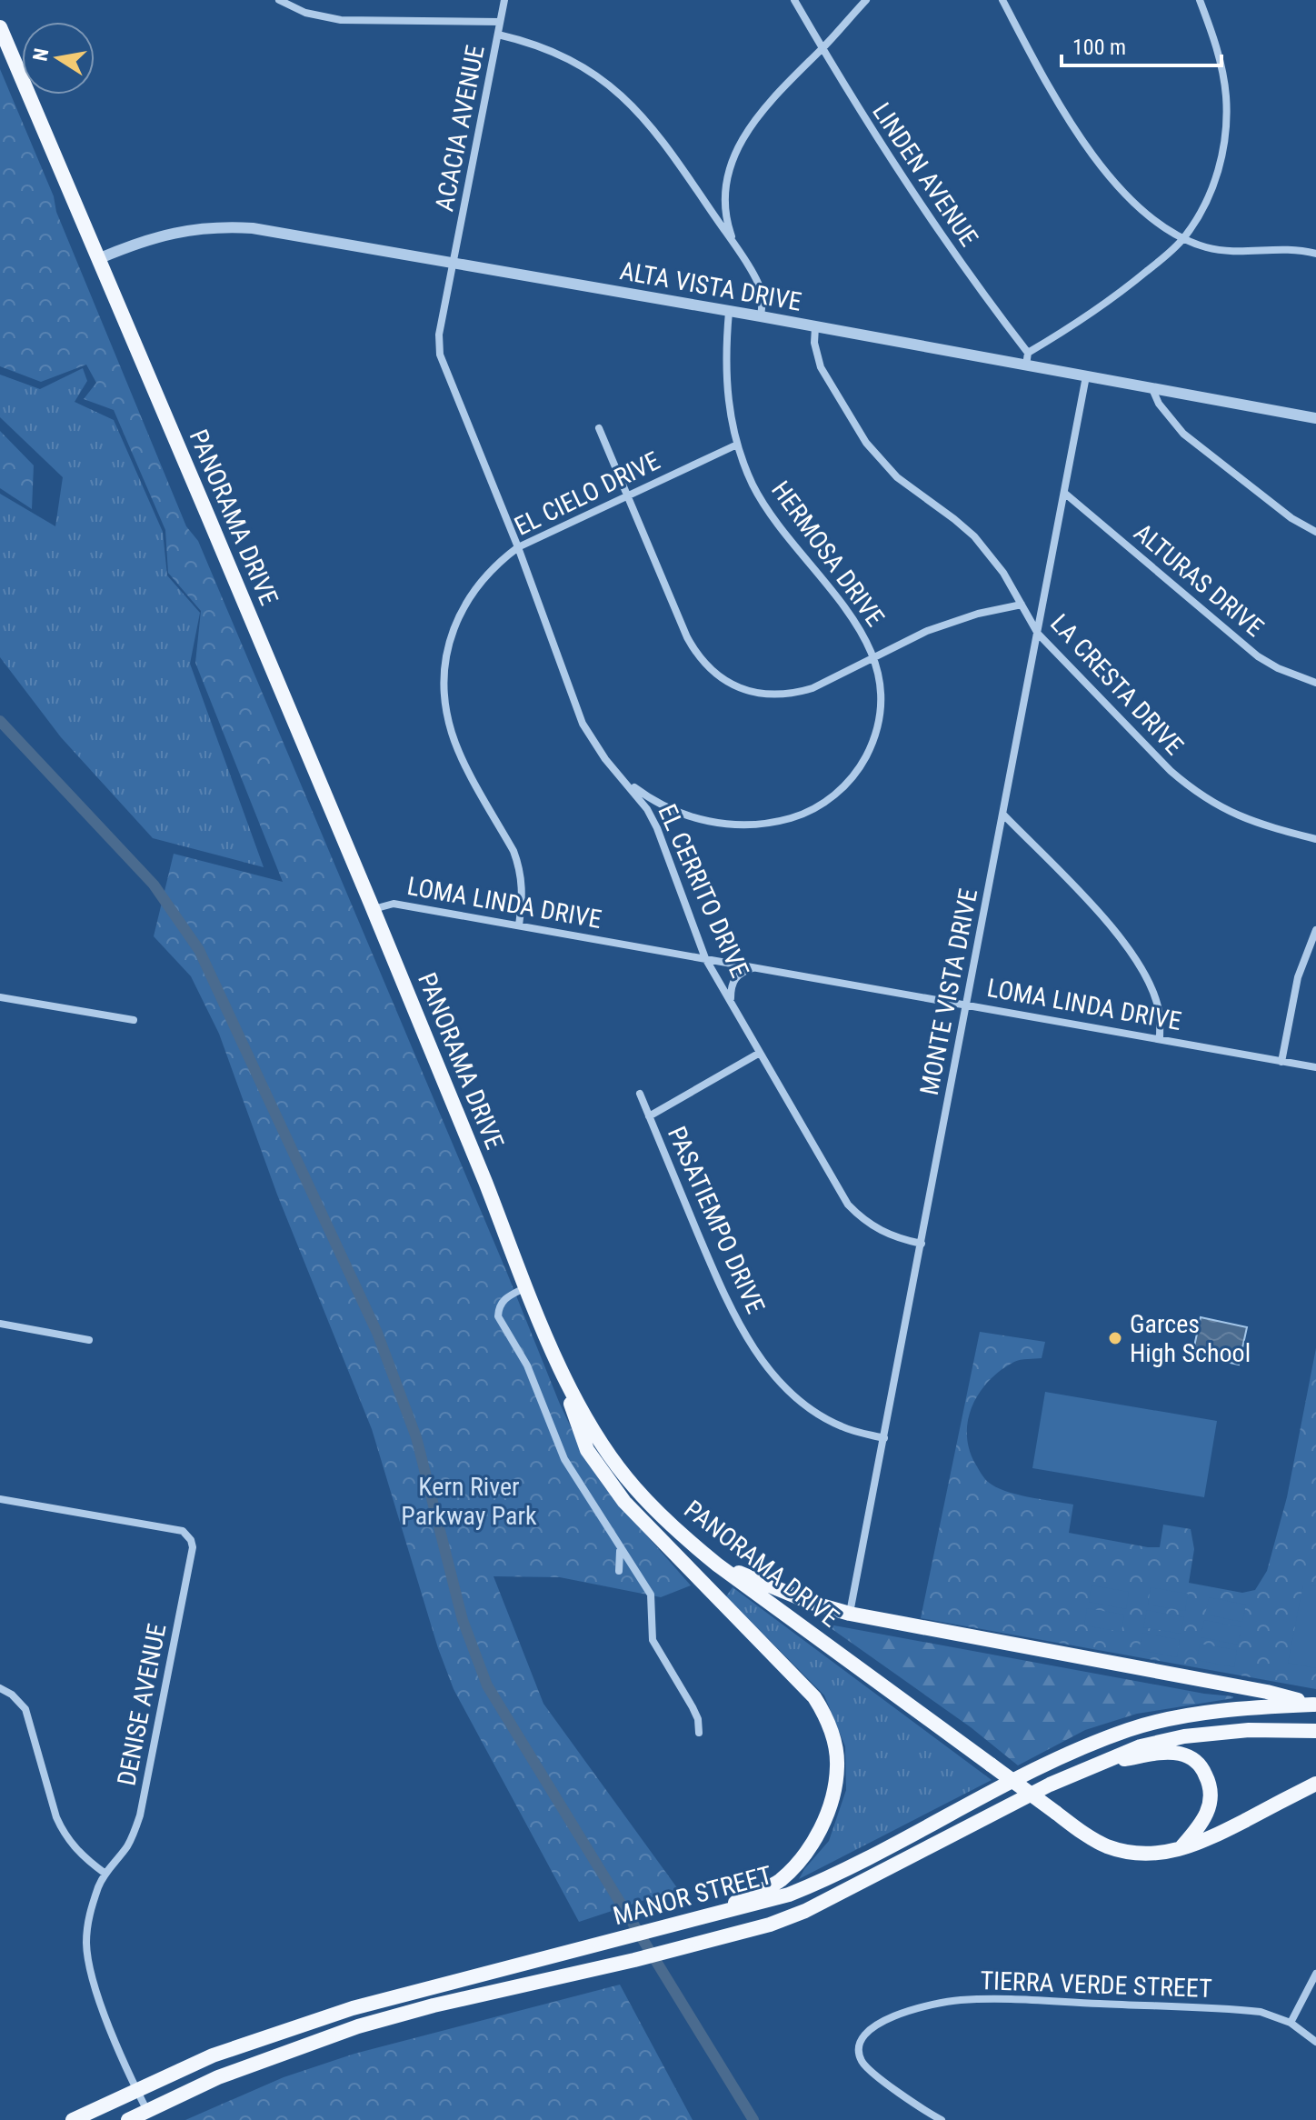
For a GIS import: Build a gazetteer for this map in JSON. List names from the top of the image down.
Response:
{
  "streets": {
    "main road": ["PANORAMA DRIVE", "MANOR STREET"],
    "street": [
      "ACACIA AVENUE",
      "LINDEN AVENUE",
      "ALTA VISTA DRIVE",
      "EL CIELO DRIVE",
      "HERMOSA DRIVE",
      "ALTURAS DRIVE",
      "LA CRESTA DRIVE",
      "EL CERRITO DRIVE",
      "LOMA LINDA DRIVE",
      "MONTE VISTA DRIVE",
      "PASATIEMPO DRIVE",
      "DENISE AVENUE",
      "TIERRA VERDE STREET"
    ]
  },
  "crossings": [
    ["ACACIA AVENUE", "ALTA VISTA DRIVE"],
    ["ACACIA AVENUE", "EL CERRITO DRIVE"],
    ["ALTA VISTA DRIVE", "PANORAMA DRIVE"],
    ["ALTA VISTA DRIVE", "HERMOSA DRIVE"],
    ["ALTA VISTA DRIVE", "LA CRESTA DRIVE"],
    ["ALTA VISTA DRIVE", "EL CERRITO DRIVE"],
    ["ALTA VISTA DRIVE", "MONTE VISTA DRIVE"],
    ["EL CIELO DRIVE", "HERMOSA DRIVE"],
    ["EL CIELO DRIVE", "EL CERRITO DRIVE"],
    ["EL CIELO DRIVE", "LOMA LINDA DRIVE"],
    ["PANORAMA DRIVE", "LOMA LINDA DRIVE"],
    ["HERMOSA DRIVE", "EL CERRITO DRIVE"],
    ["ALTURAS DRIVE", "MONTE VISTA DRIVE"],
    ["LA CRESTA DRIVE", "MONTE VISTA DRIVE"],
    ["EL CERRITO DRIVE", "LOMA LINDA DRIVE"],
    ["EL CERRITO DRIVE", "MONTE VISTA DRIVE"],
    ["EL CERRITO DRIVE", "PASATIEMPO DRIVE"],
    ["LOMA LINDA DRIVE", "MONTE VISTA DRIVE"],
    ["MONTE VISTA DRIVE", "PASATIEMPO DRIVE"],
    ["DENISE AVENUE", "MANOR STREET"]
  ],
  "parks": ["Kern River Parkway Park"],
  "places": ["Garces High School"],
  "scale_bar": "100 m",
  "north": "left"
}
